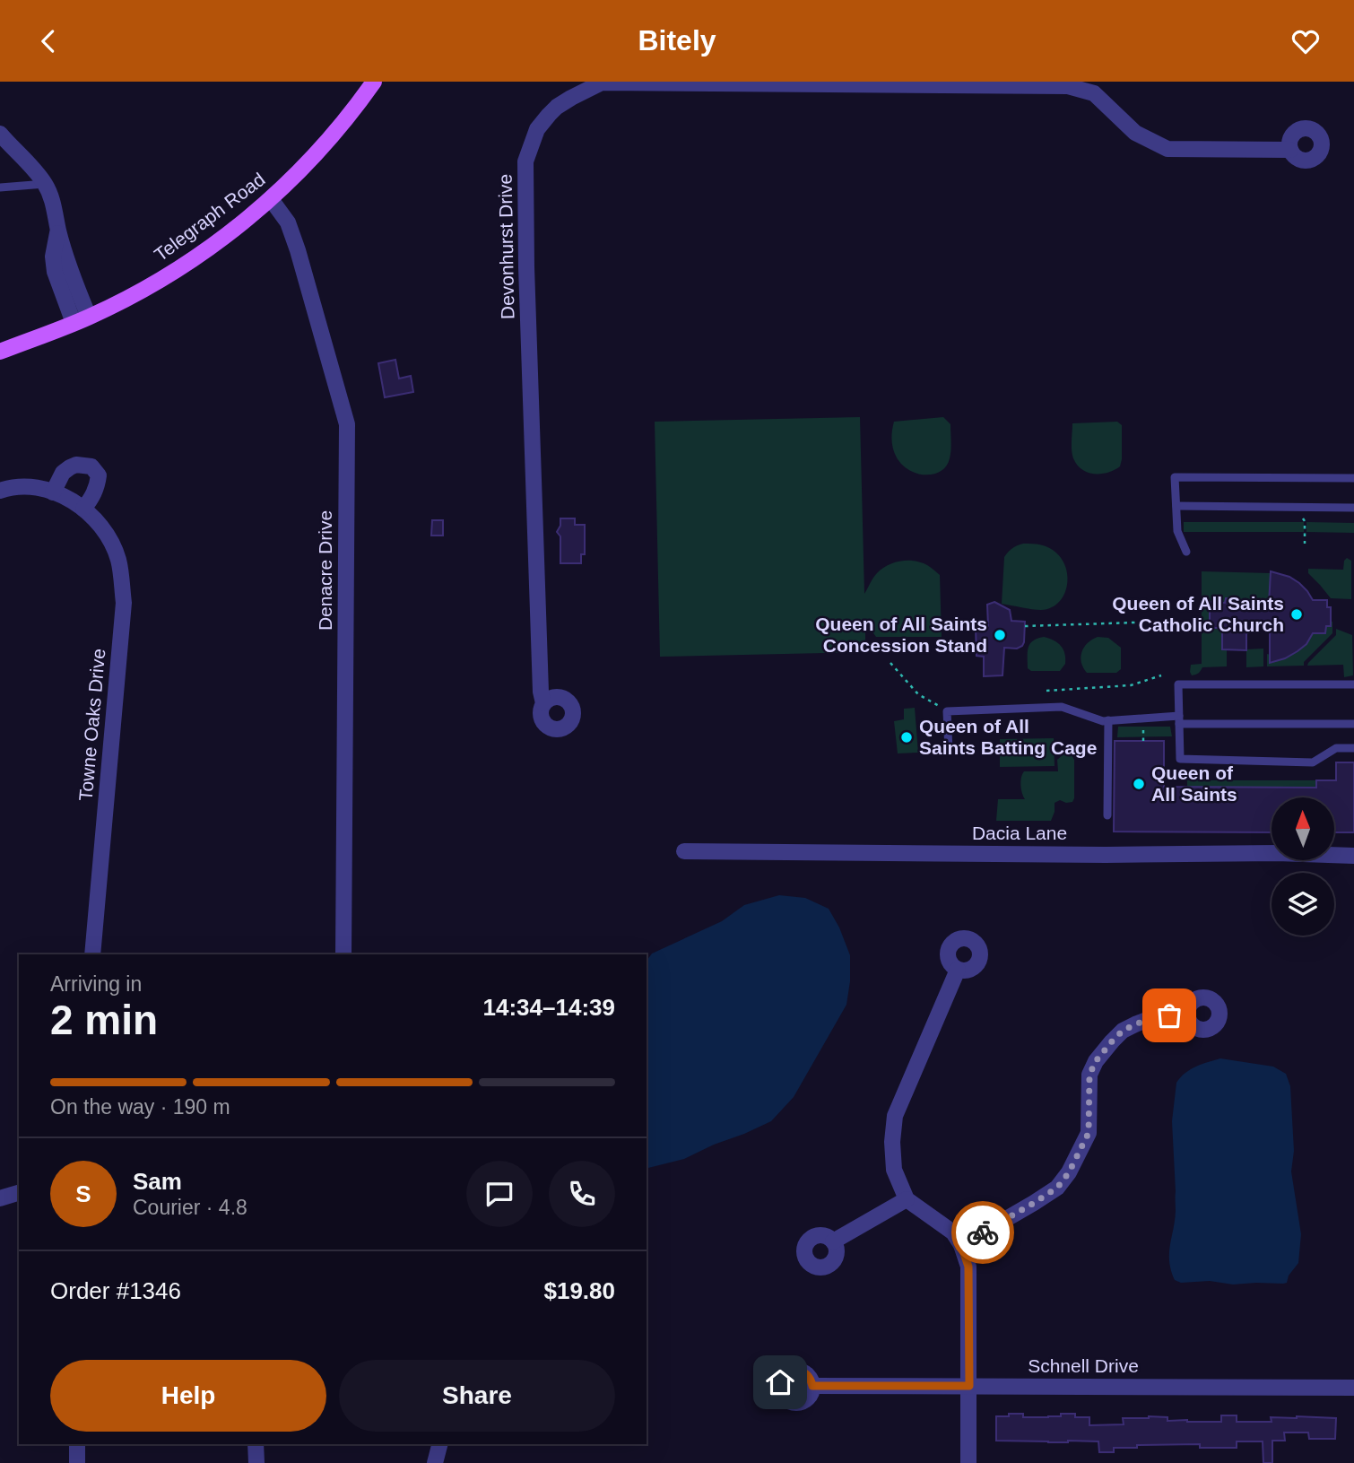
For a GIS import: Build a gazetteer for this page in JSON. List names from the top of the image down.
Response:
{
  "streets": {
    "main road": ["Telegraph Road"],
    "street": [
      "Devonhurst Drive",
      "Denacre Drive",
      "Towne Oaks Drive",
      "Dacia Lane",
      "Schnell Drive"
    ]
  },
  "crossings": [
    ["Telegraph Road", "Denacre Drive"]
  ],
  "places": [
    "Queen of All Saints Catholic Church",
    "Queen of All Saints Concession Stand",
    "Queen of All Saints Batting Cage",
    "Queen of All Saints"
  ],
  "north": "top",
  "page": {
    "header": "Bitely",
    "heading": ["2 min", "Arriving in", "14:34–14:39"],
    "panel": [
      "Sam",
      "Courier · 4.8",
      "Order #1346",
      "$19.80"
    ],
    "bar": "On the way · 190 m",
    "round": "S",
    "buttons": ["Help", "Share"]
  }
}
